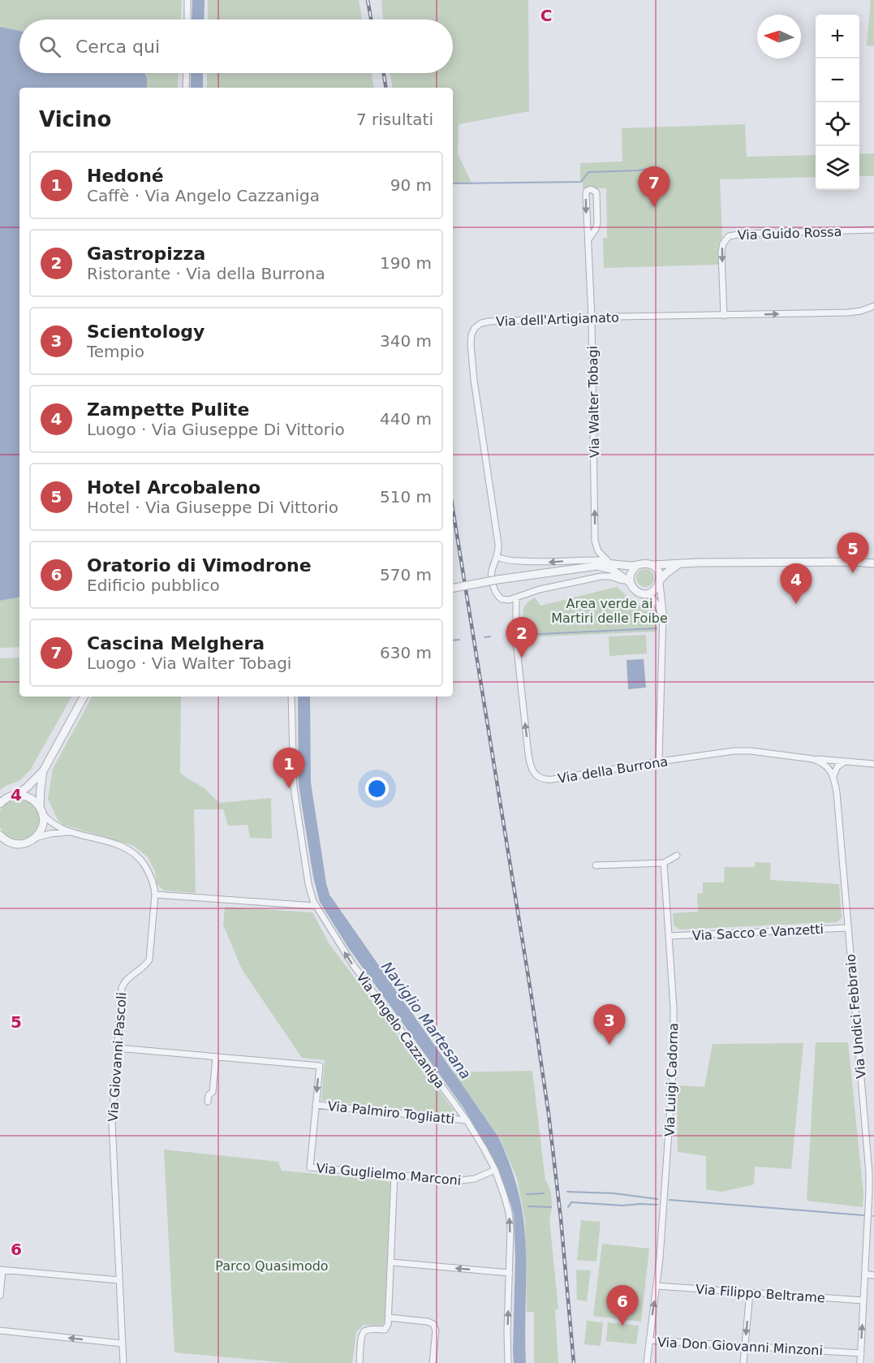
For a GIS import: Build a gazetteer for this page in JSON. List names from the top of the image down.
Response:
{
  "streets": {
    "street": [
      "Via Guido Rossa",
      "Via dell'Artigianato",
      "Via Walter Tobagi",
      "Via della Burrona",
      "Via Sacco e Vanzetti",
      "Via Undici Febbraio",
      "Via Angelo Cazzaniga",
      "Via Giovanni Pascoli",
      "Via Luigi Cadorna",
      "Via Palmiro Togliatti",
      "Via Guglielmo Marconi",
      "Via Filippo Beltrame",
      "Via Don Giovanni Minzoni"
    ]
  },
  "crossings": [
    ["Via Guido Rossa", "Via dell'Artigianato"],
    ["Via dell'Artigianato", "Via Walter Tobagi"],
    ["Via dell'Artigianato", "Via della Burrona"],
    ["Via della Burrona", "Via Undici Febbraio"],
    ["Via Sacco e Vanzetti", "Via Undici Febbraio"],
    ["Via Sacco e Vanzetti", "Via Luigi Cadorna"],
    ["Via Undici Febbraio", "Via Filippo Beltrame"],
    ["Via Undici Febbraio", "Via Don Giovanni Minzoni"],
    ["Via Angelo Cazzaniga", "Via Palmiro Togliatti"],
    ["Via Angelo Cazzaniga", "Via Guglielmo Marconi"],
    ["Via Luigi Cadorna", "Via Filippo Beltrame"],
    ["Via Luigi Cadorna", "Via Don Giovanni Minzoni"],
    ["Via Palmiro Togliatti", "Via Guglielmo Marconi"]
  ],
  "one_way": ["Via Angelo Cazzaniga"],
  "water": ["Naviglio Martesana"],
  "parks": ["Area verde ai Martiri delle Foibe", "Parco Quasimodo"],
  "north": "left",
  "page": {
    "map_buttons": ["+", "−"],
    "search": "Cerca qui",
    "heading": ["Vicino", "7 risultati"],
    "list": [
      {
        "mark": "1",
        "name": "Hedoné",
        "note": "Caffè · Via Angelo Cazzaniga",
        "value": "90 m"
      },
      {
        "mark": "2",
        "name": "Gastropizza",
        "note": "Ristorante · Via della Burrona",
        "value": "190 m"
      },
      {
        "mark": "3",
        "name": "Scientology",
        "note": "Tempio",
        "value": "340 m"
      },
      {
        "mark": "4",
        "name": "Zampette Pulite",
        "note": "Luogo · Via Giuseppe Di Vittorio",
        "value": "440 m"
      },
      {
        "mark": "5",
        "name": "Hotel Arcobaleno",
        "note": "Hotel · Via Giuseppe Di Vittorio",
        "value": "510 m"
      },
      {
        "mark": "6",
        "name": "Oratorio di Vimodrone",
        "note": "Edificio pubblico",
        "value": "570 m"
      },
      {
        "mark": "7",
        "name": "Cascina Melghera",
        "note": "Luogo · Via Walter Tobagi",
        "value": "630 m"
      }
    ],
    "pins": [
      "7",
      "5",
      "4",
      "2",
      "1",
      "3",
      "6"
    ]
  },
  "grid": {
    "columns": ["C"],
    "rows": ["4", "5", "6"]
  }
}
